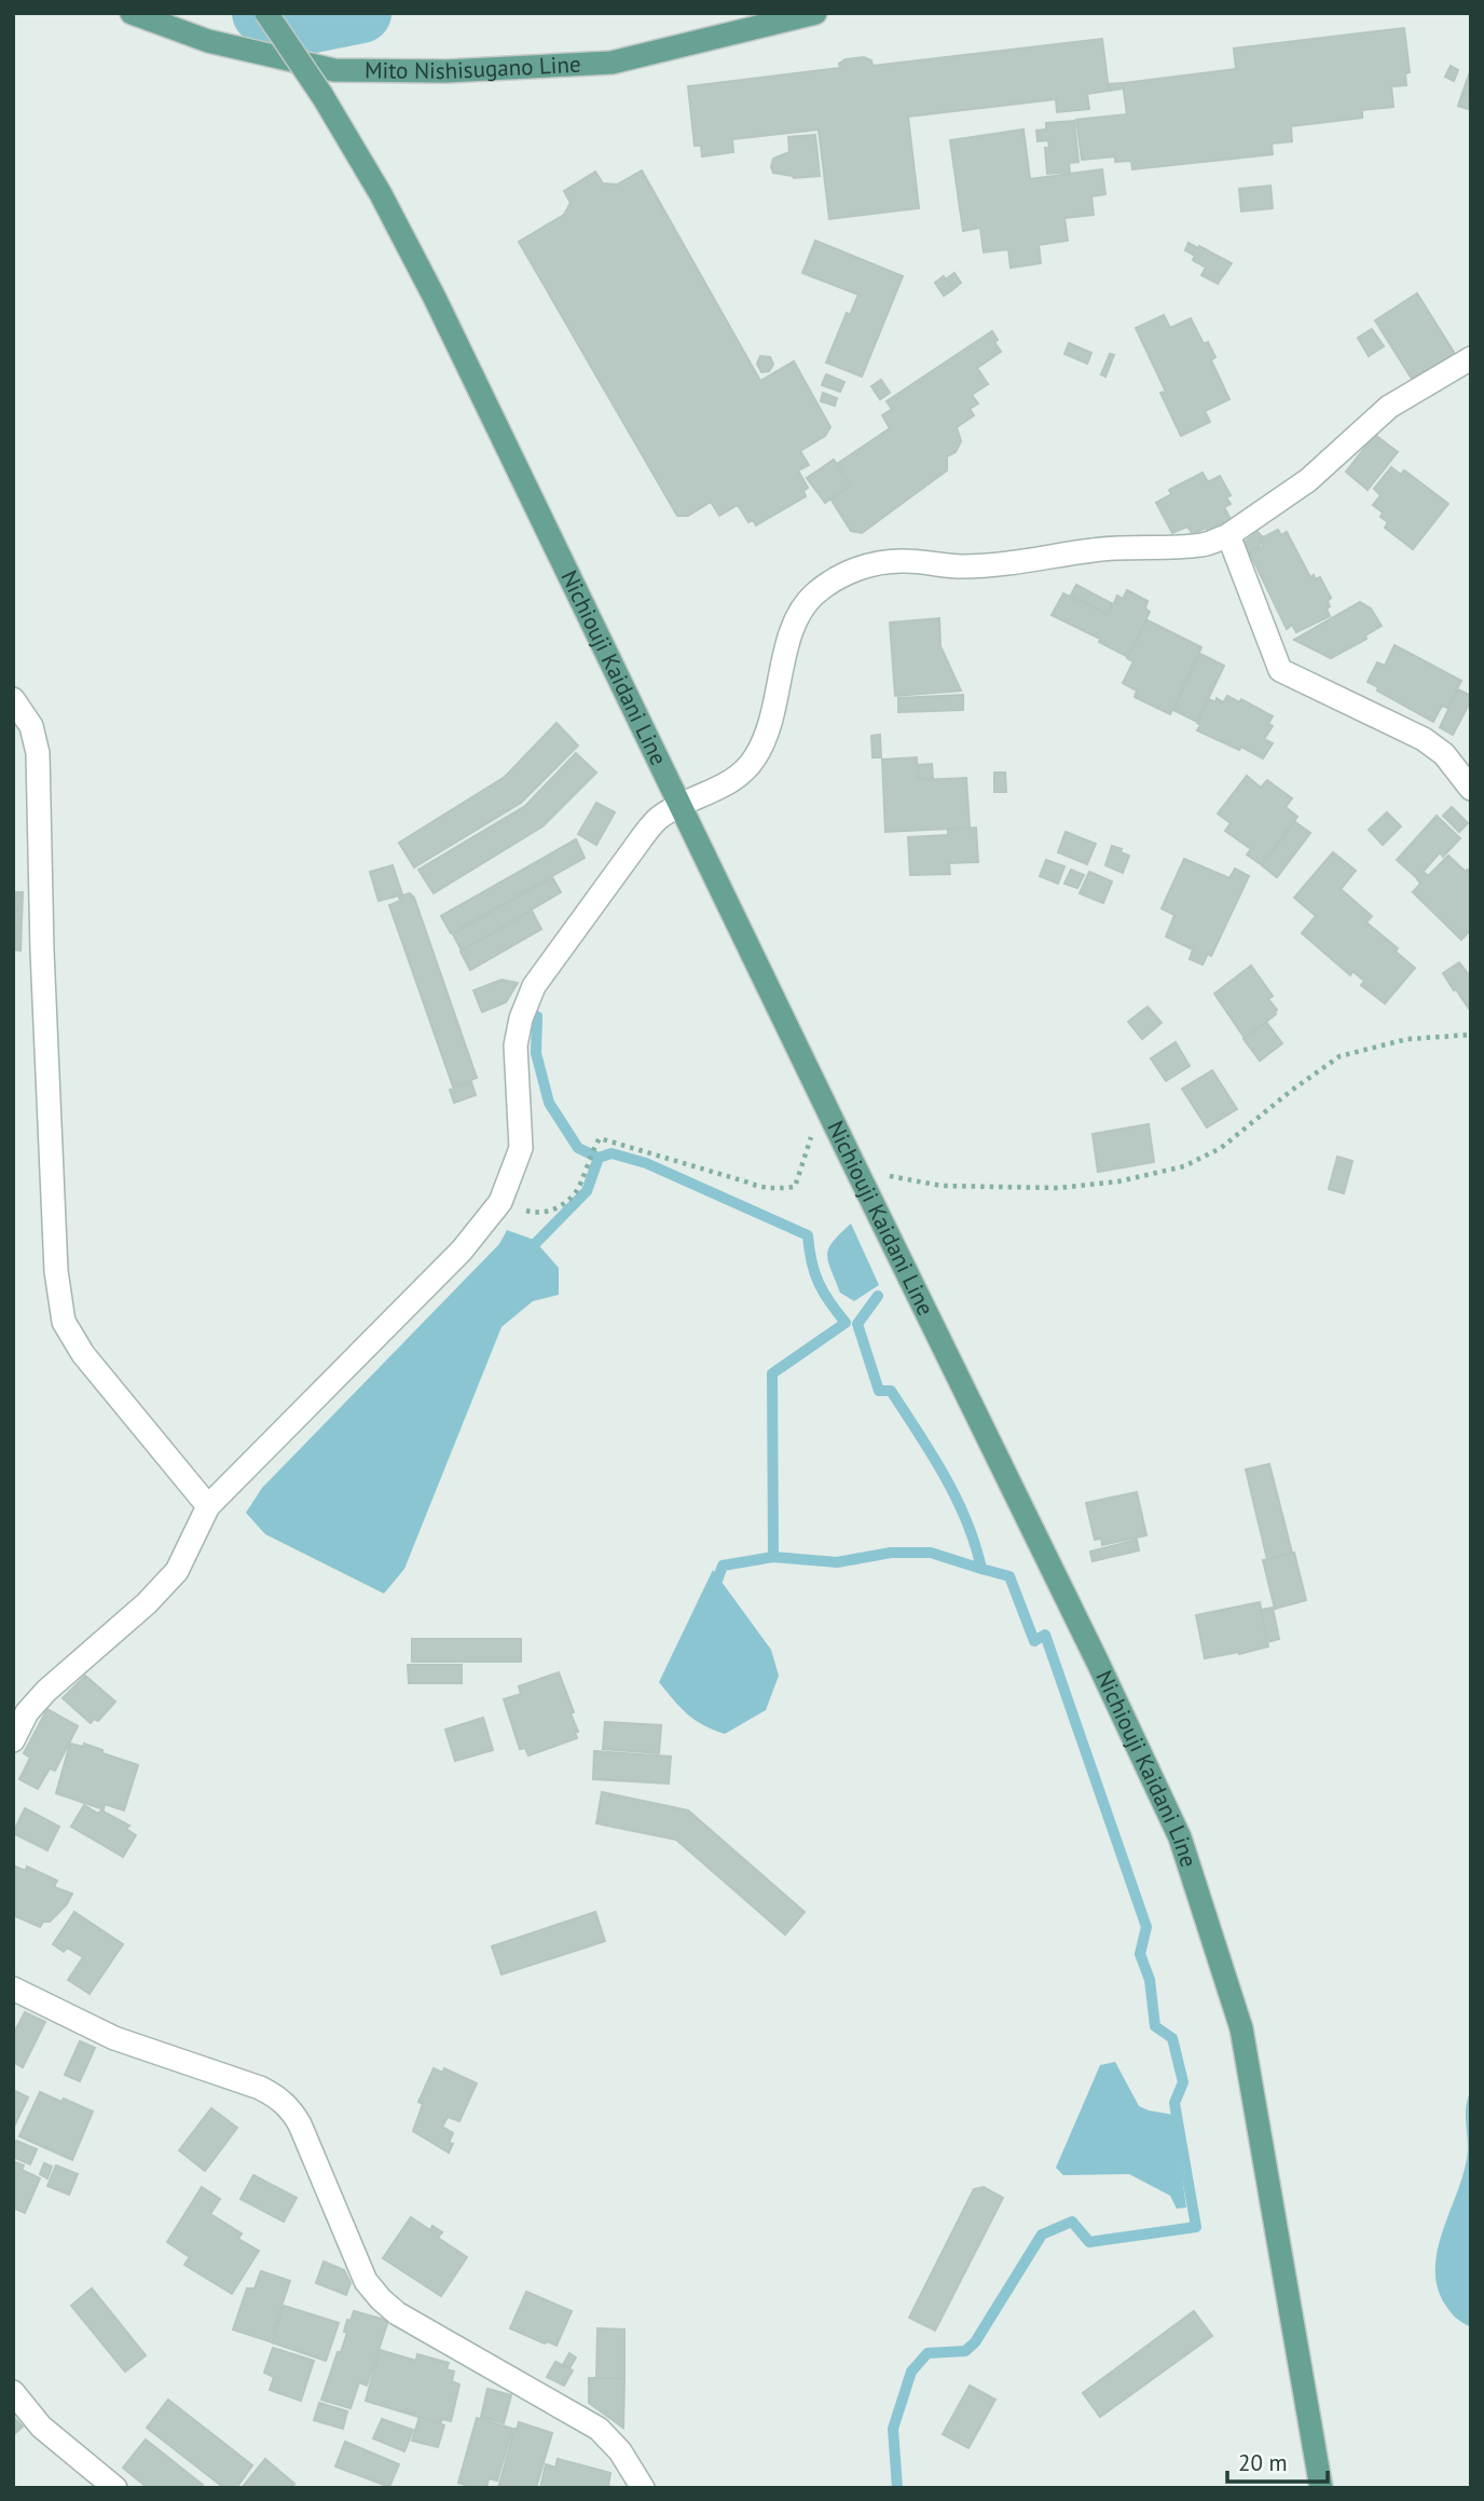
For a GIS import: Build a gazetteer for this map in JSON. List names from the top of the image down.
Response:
{
  "streets": {
    "main road": ["Mito Nishisugano Line", "Nichiouji Kaidani Line"]
  },
  "scale_bar": "20 m"
}
